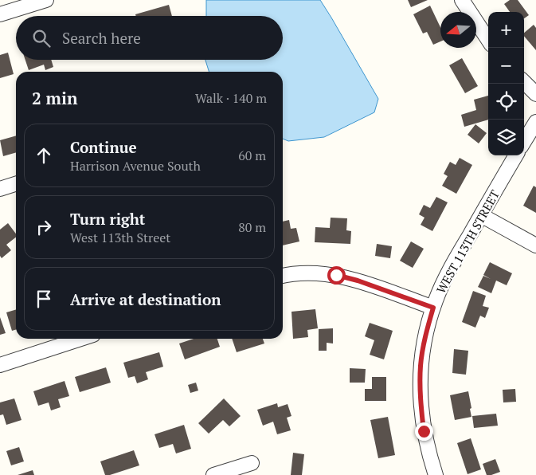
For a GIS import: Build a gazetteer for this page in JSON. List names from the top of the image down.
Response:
{
  "streets": {
    "street": ["WEST 113TH STREET"]
  },
  "north": "left",
  "page": {
    "map_buttons": ["+", "−"],
    "search": "Search here",
    "heading": ["2 min", "Walk · 140 m"],
    "list": [
      ["Continue", "Harrison Avenue South", "60 m"],
      ["Turn right", "West 113th Street", "80 m"],
      "Arrive at destination"
    ]
  }
}
